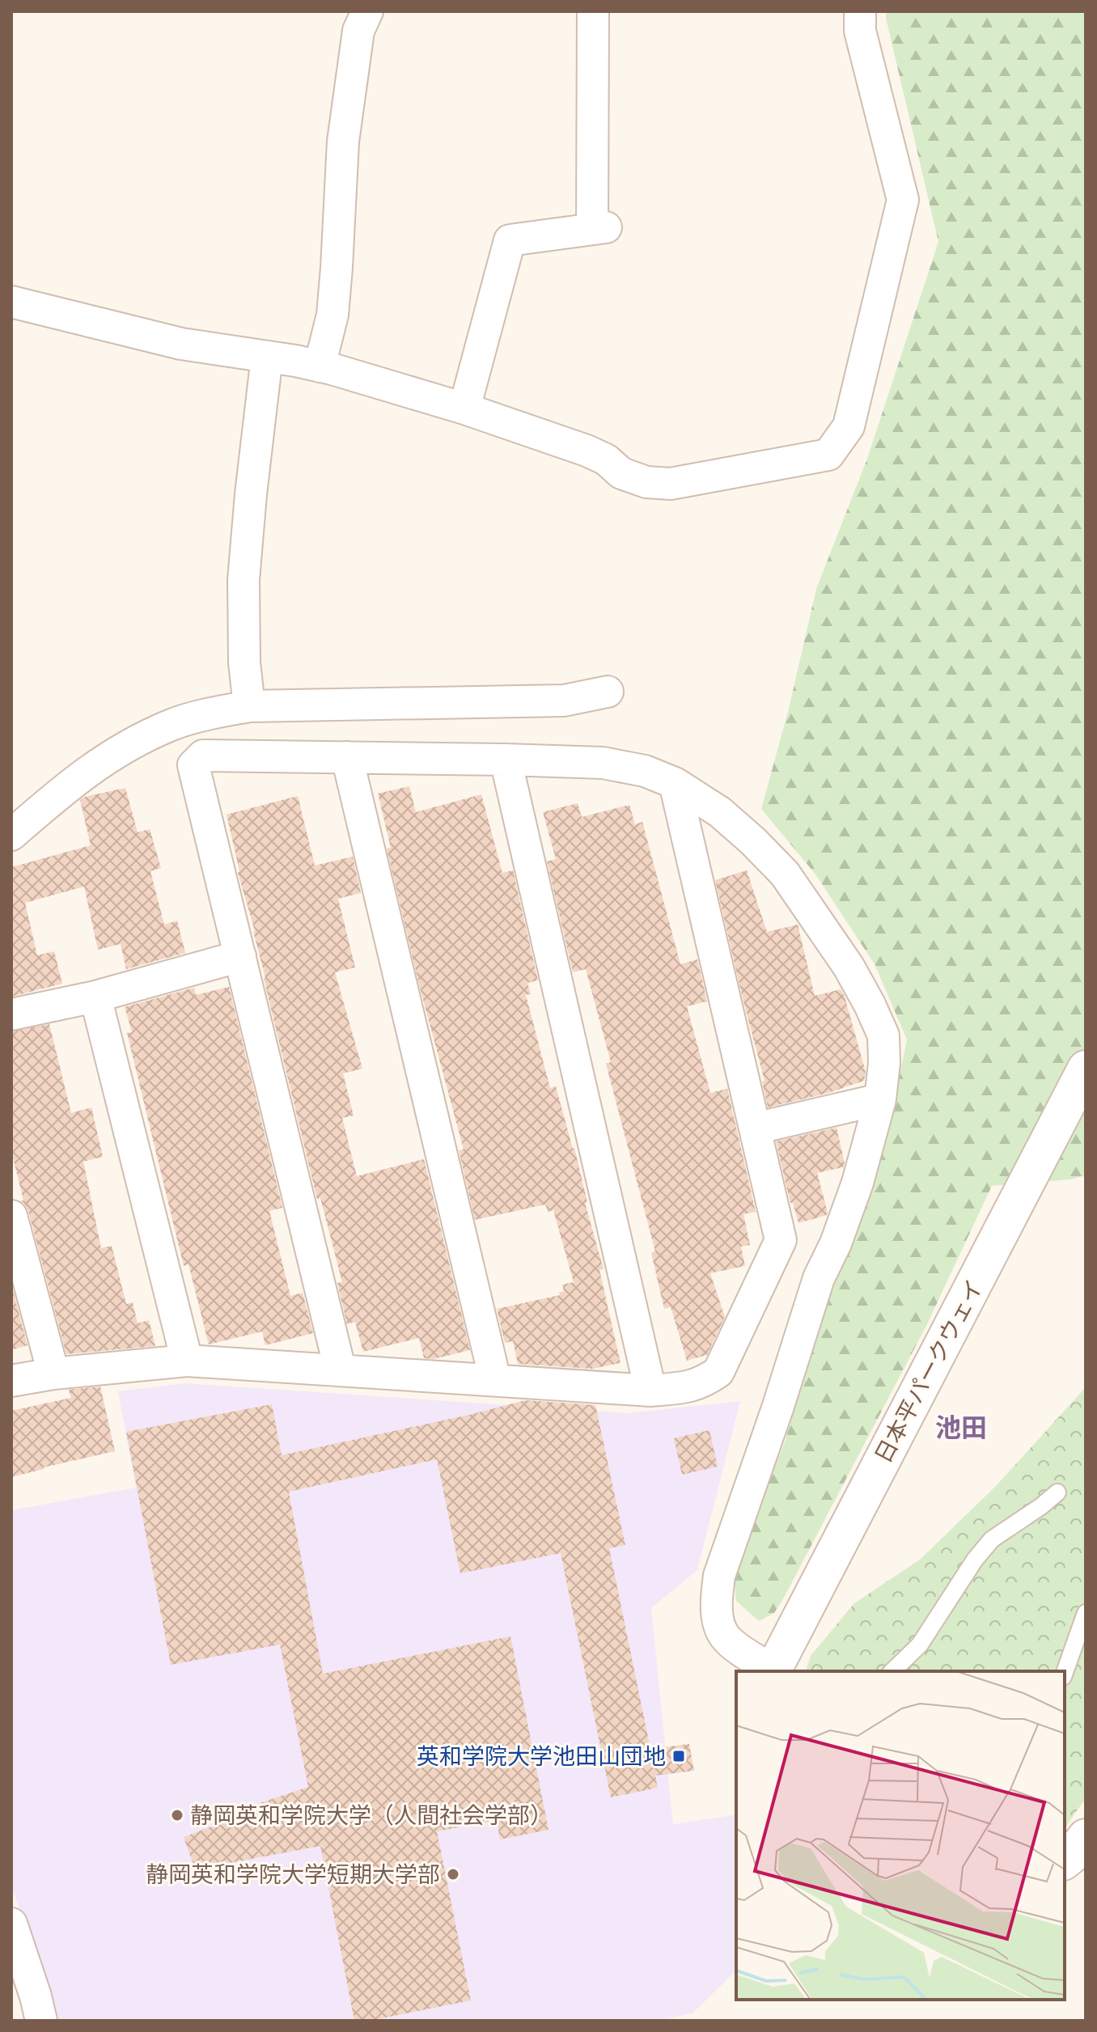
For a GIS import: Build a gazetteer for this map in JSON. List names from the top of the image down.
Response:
{
  "streets": {
    "street": ["日本平パークウェイ"]
  },
  "districts": ["池田"],
  "places": {
    "transit": ["英和学院大学池田山団地"],
    "other": ["静岡英和学院大学（人間社会学部）", "静岡英和学院大学短期大学部"]
  }
}
